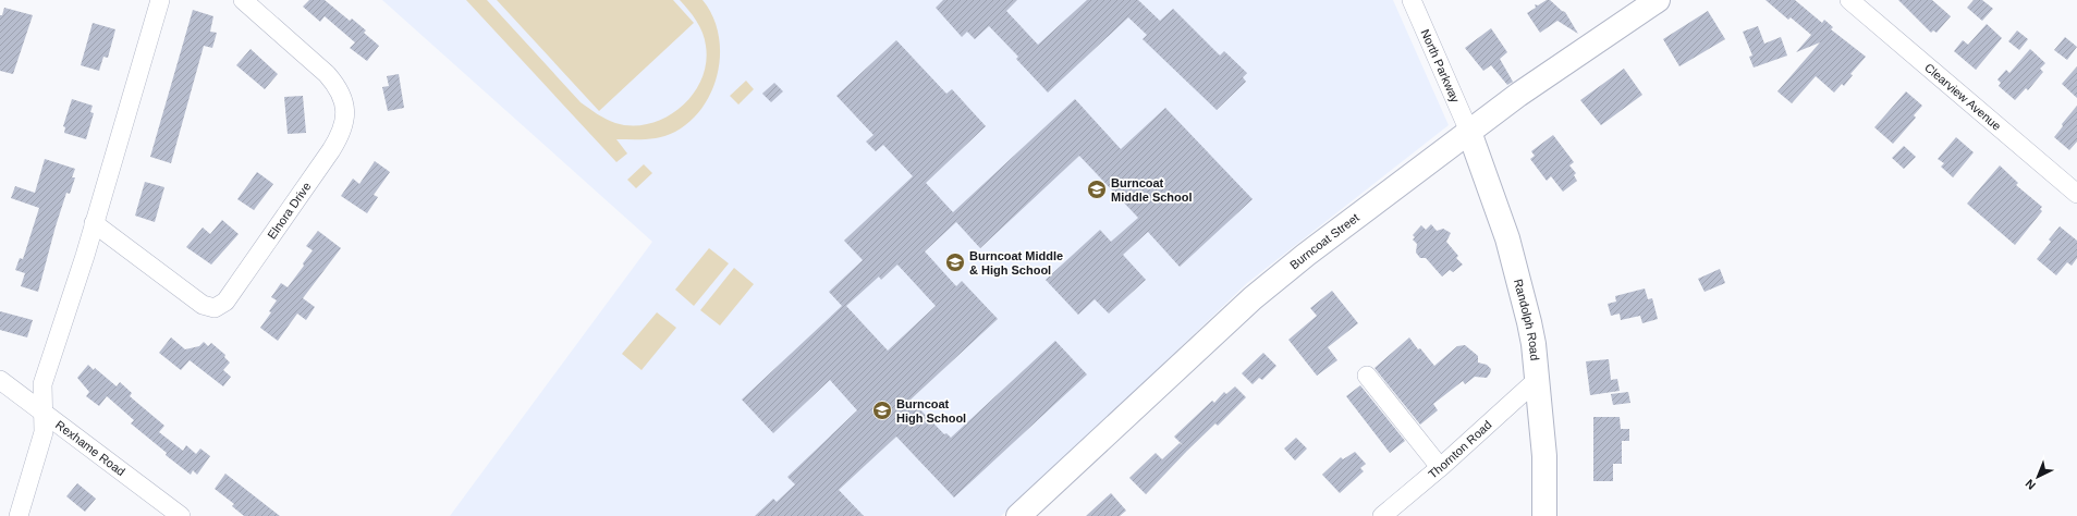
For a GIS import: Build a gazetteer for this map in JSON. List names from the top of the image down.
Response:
{
  "streets": {
    "main road": ["Burncoat Street", "Randolph Road"],
    "street": [
      "North Parkway",
      "Clearview Avenue",
      "Elnora Drive",
      "Rexhame Road",
      "Thornton Road"
    ]
  },
  "crossings": [
    ["North Parkway", "Burncoat Street"],
    ["North Parkway", "Randolph Road"],
    ["Burncoat Street", "Randolph Road"],
    ["Randolph Road", "Thornton Road"]
  ],
  "places": {
    "school or university": ["Burncoat Middle School", "Burncoat Middle & High School", "Burncoat High School"]
  },
  "north": "bottom left"
}
